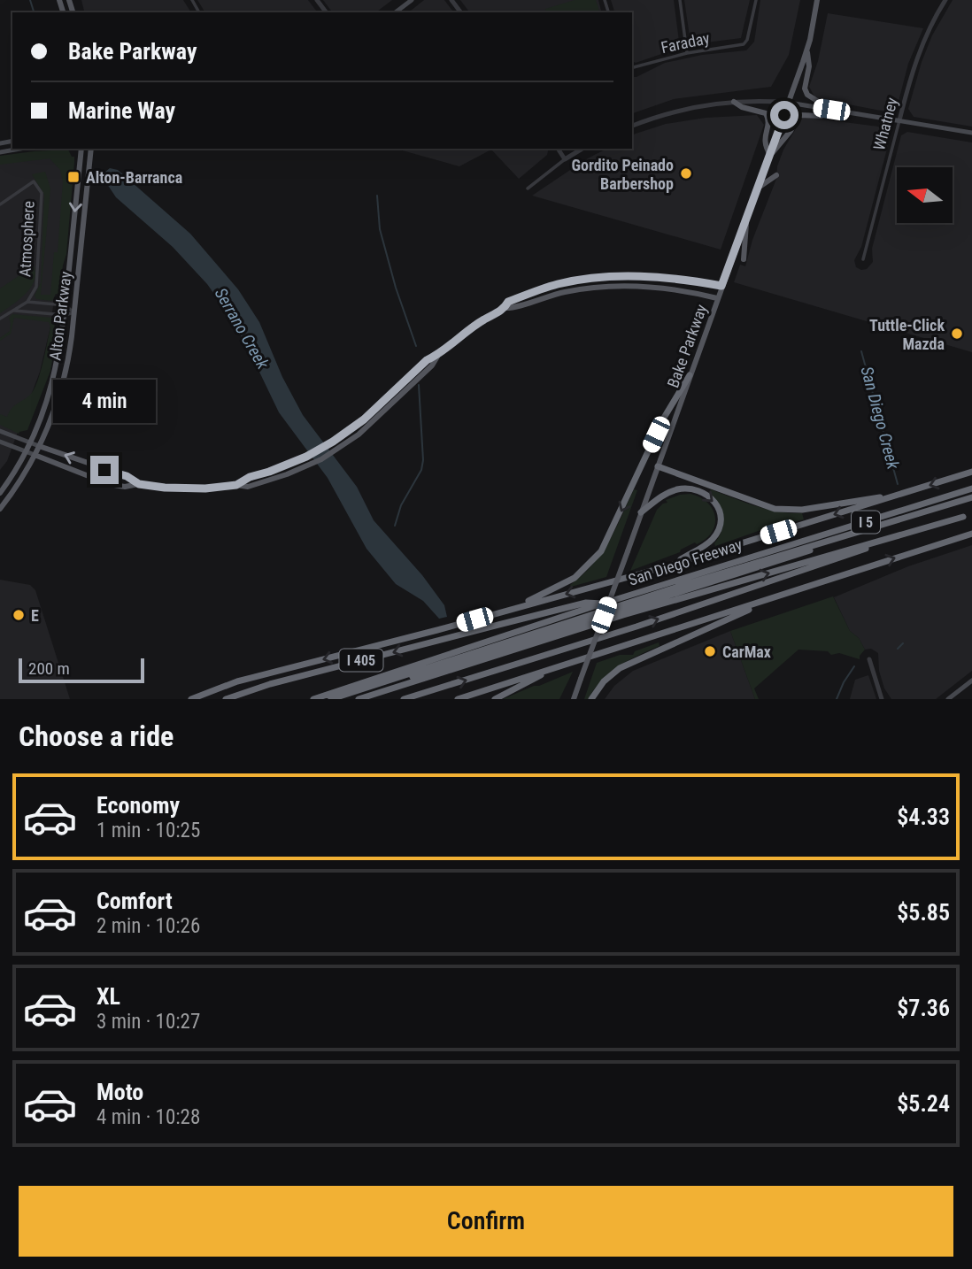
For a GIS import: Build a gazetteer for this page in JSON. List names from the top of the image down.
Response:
{
  "streets": {
    "highway": ["I 5", "San Diego Freeway", "I 405"],
    "main road": ["Alton Parkway", "Bake Parkway"],
    "street": ["Faraday", "Whatney", "Atmosphere"]
  },
  "crossings": [
    ["I 5", "San Diego Freeway"]
  ],
  "water": ["Serrano Creek", "San Diego Creek"],
  "places": {
    "other": [
      "Gordito Peinado Barbershop",
      "Tuttle-Click Mazda",
      "E",
      "CarMax"
    ],
    "transit": ["Alton-Barranca"]
  },
  "scale_bar": "200 m",
  "north": "left",
  "page": {
    "banner": ["Bake Parkway", "Marine Way"],
    "bubble": "4 min",
    "scale": "200 m",
    "heading": "Choose a ride",
    "list": [
      {
        "name": "Economy",
        "note": "1 min · 10:25",
        "value": "$4.33"
      },
      {
        "name": "Comfort",
        "note": "2 min · 10:26",
        "value": "$5.85"
      },
      {
        "name": "XL",
        "note": "3 min · 10:27",
        "value": "$7.36"
      },
      {
        "name": "Moto",
        "note": "4 min · 10:28",
        "value": "$5.24"
      }
    ],
    "buttons": "Confirm"
  }
}
